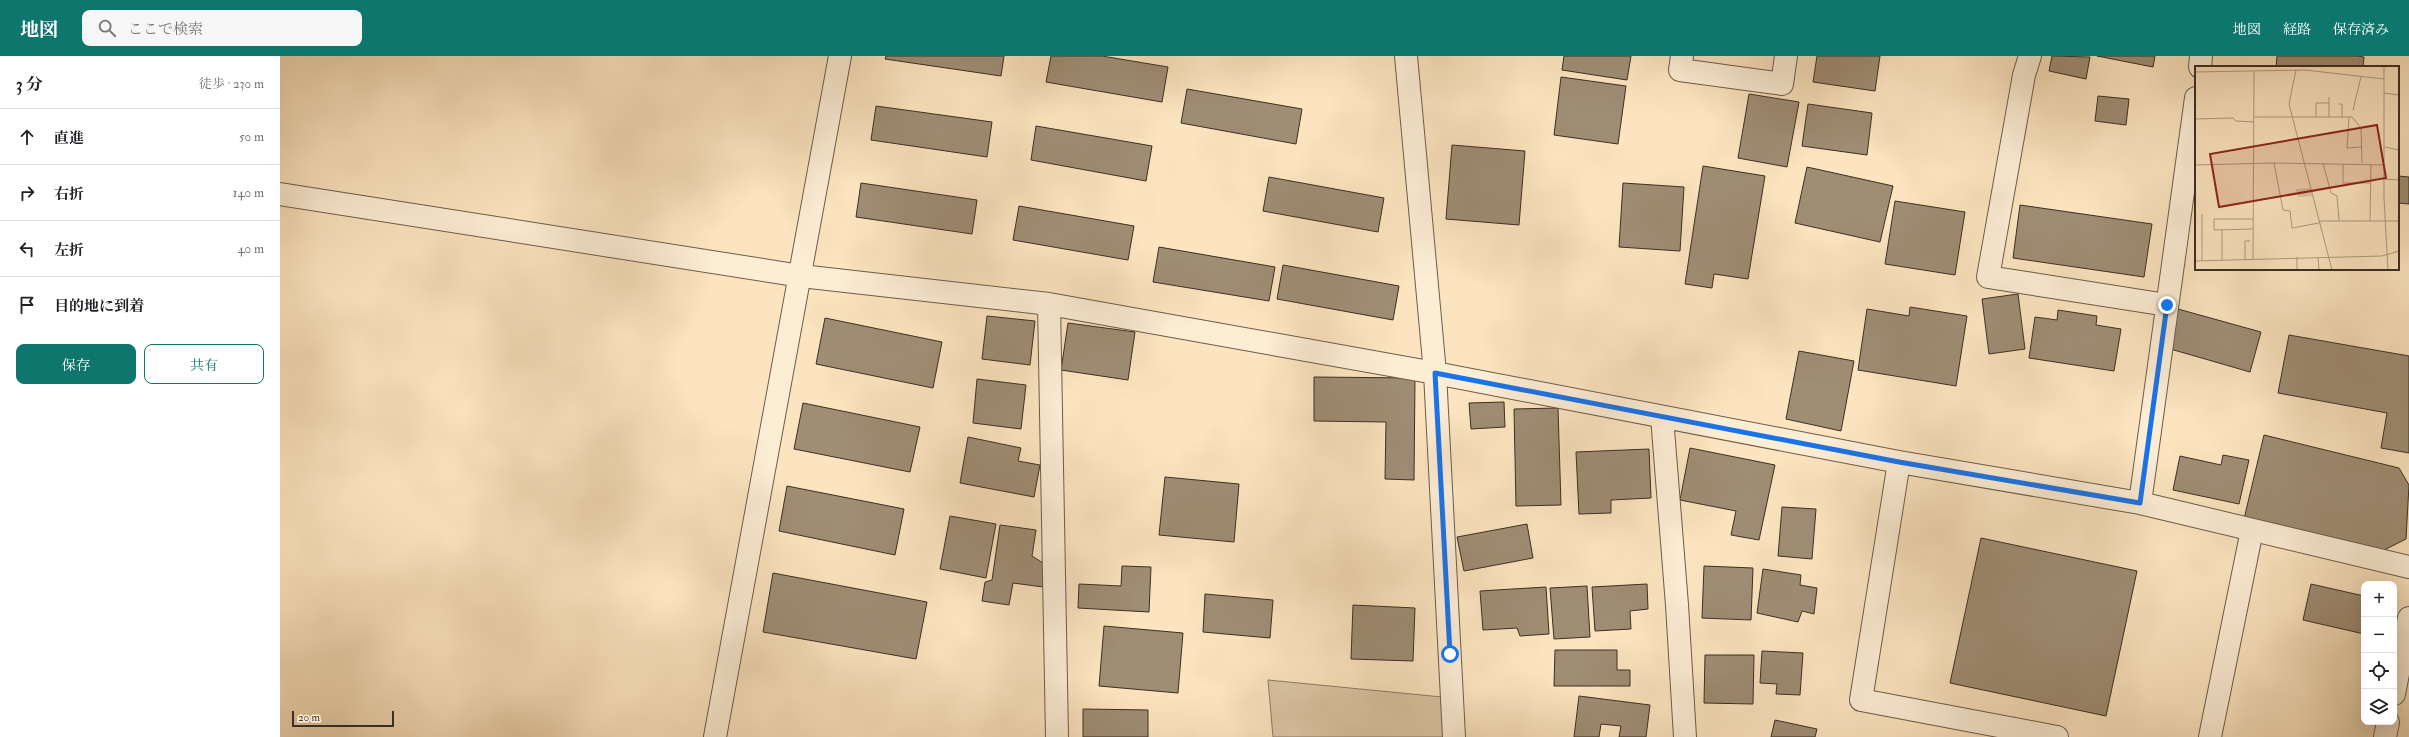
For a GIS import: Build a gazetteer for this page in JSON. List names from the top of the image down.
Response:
{
  "scale_bar": "20 m",
  "page": {
    "header": "地図",
    "search": "ここで検索",
    "nav": ["地図", "経路", "保存済み"],
    "heading": ["3 分", "徒歩 · 230 m"],
    "list": [
      ["直進", "50 m"],
      ["右折", "140 m"],
      ["左折", "40 m"],
      "目的地に到着"
    ],
    "buttons": ["保存", "共有"],
    "map_buttons": ["+", "−"],
    "scale": "20 m"
  }
}
